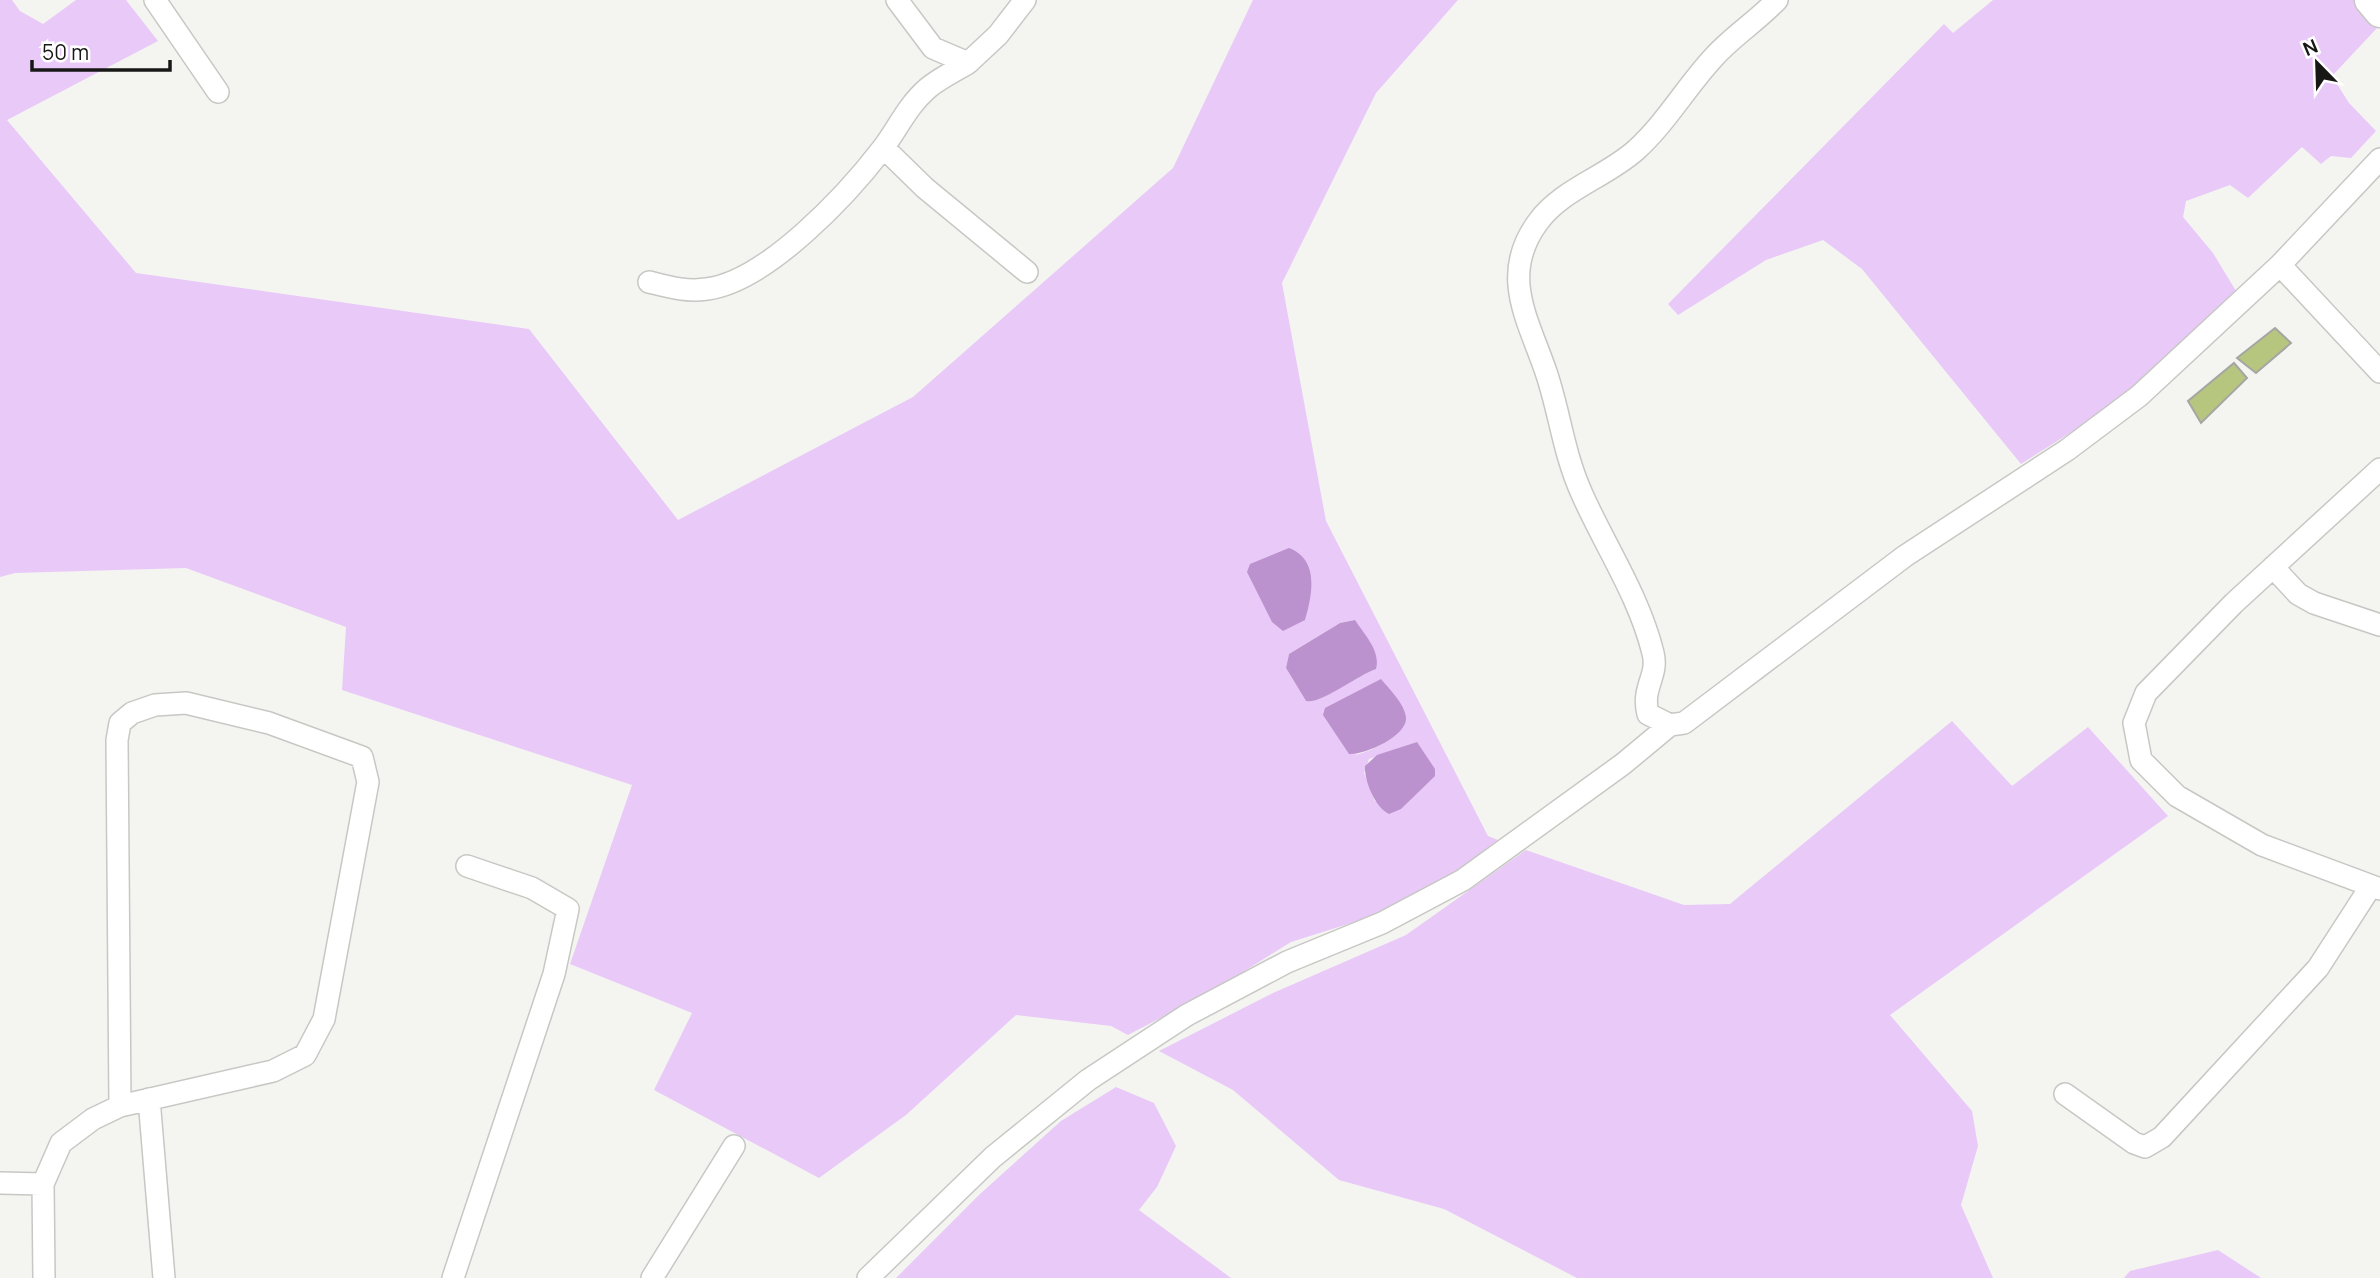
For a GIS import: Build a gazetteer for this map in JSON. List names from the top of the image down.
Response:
{
  "scale_bar": "50 m",
  "north": "top left"
}
